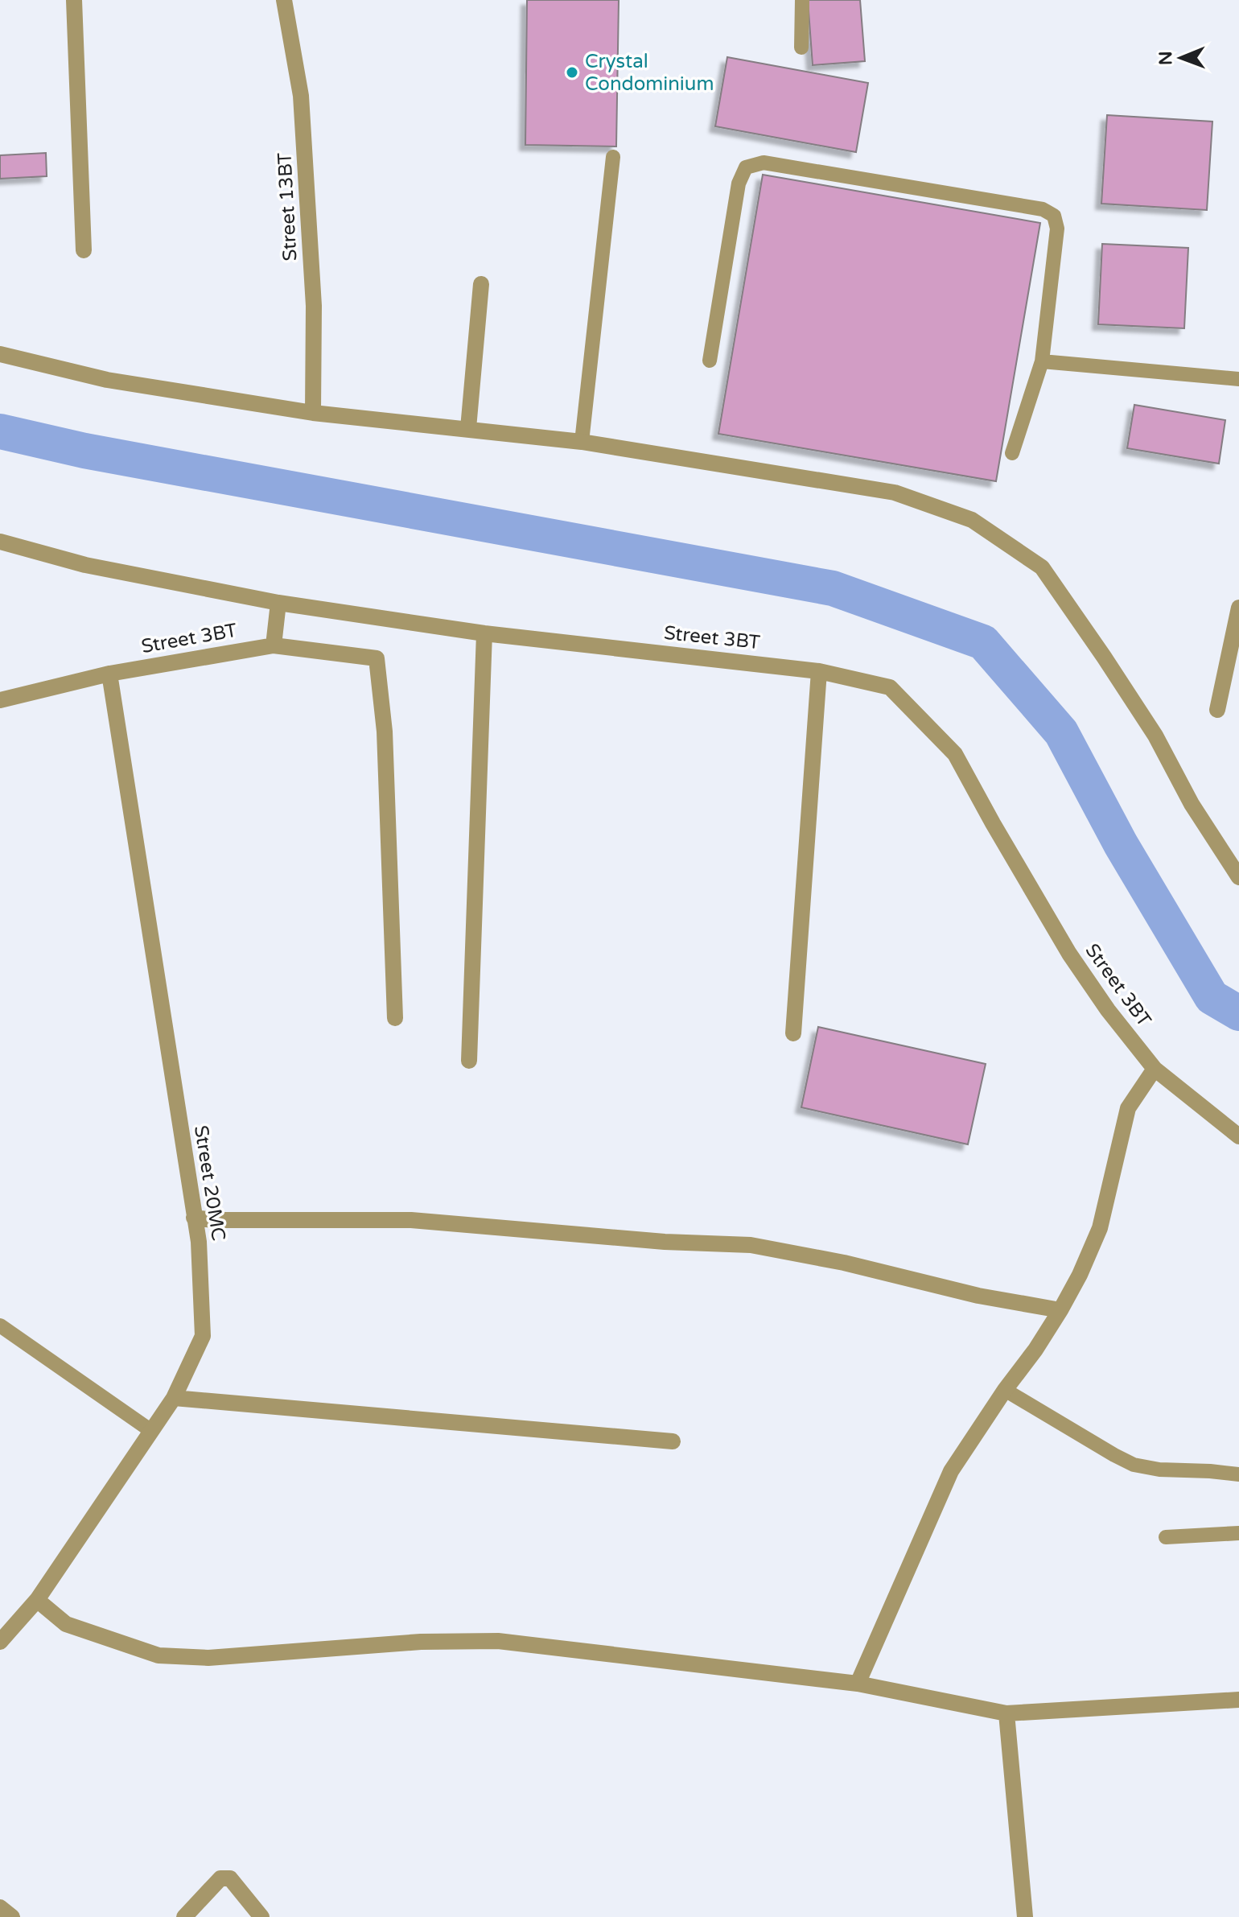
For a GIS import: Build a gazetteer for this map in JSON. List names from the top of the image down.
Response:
{
  "streets": {
    "street": ["Street 13BT", "Street 3BT", "Street 20MC"]
  },
  "crossings": [
    ["Street 3BT", "Street 20MC"]
  ],
  "places": ["Crystal Condominium"],
  "north": "left"
}
